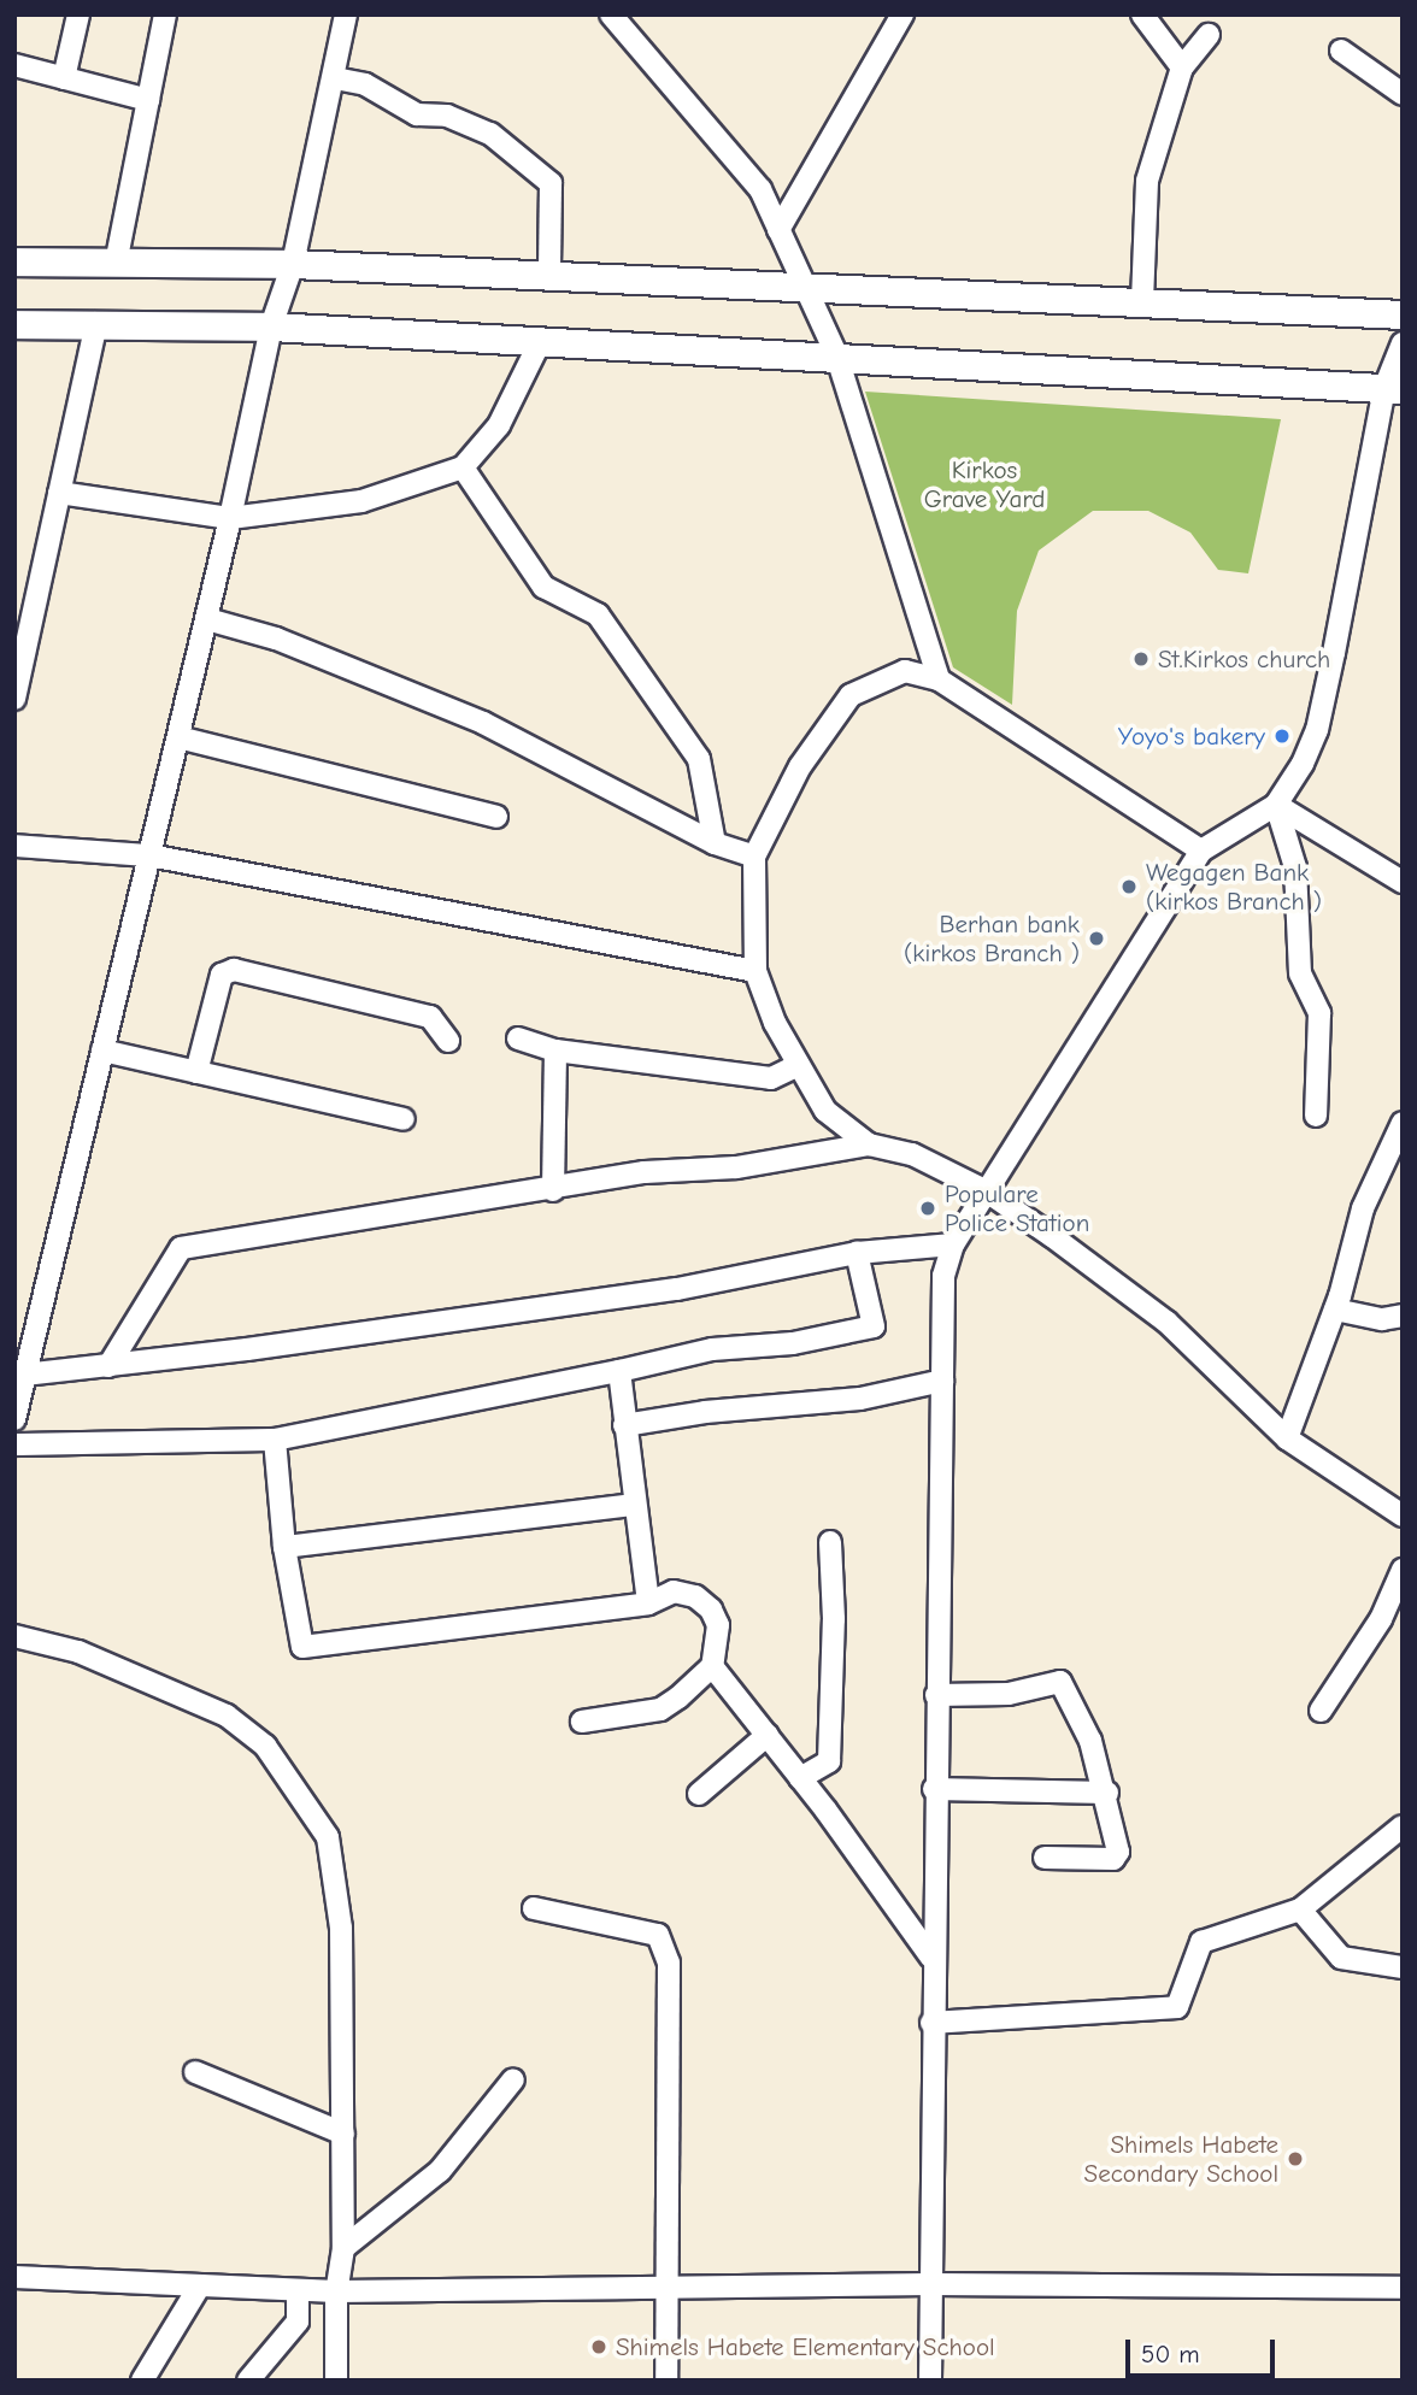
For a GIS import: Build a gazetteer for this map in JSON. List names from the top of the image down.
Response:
{
  "parks": ["Kirkos Grave Yard"],
  "places": [
    "St.Kirkos church",
    "Yoyo's bakery",
    "Wegagen Bank (kirkos Branch )",
    "Berhan bank (kirkos Branch )",
    "Populare Police Station",
    "Shimels Habete Secondary School",
    "Shimels Habete Elementary School"
  ],
  "scale_bar": "50 m"
}
